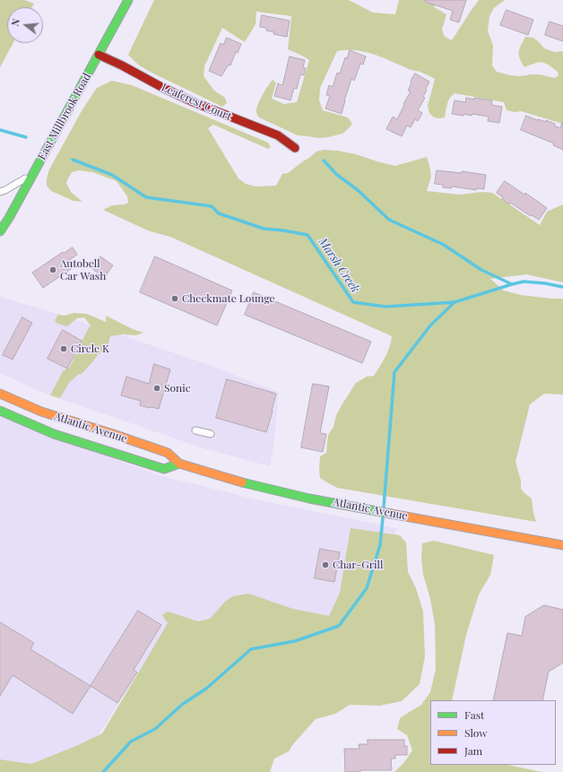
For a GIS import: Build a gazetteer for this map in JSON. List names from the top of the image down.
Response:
{
  "streets": {
    "main road": ["Leafcrest Court", "East Millbrook Road", "Atlantic Avenue"]
  },
  "crossings": [
    ["Leafcrest Court", "East Millbrook Road"]
  ],
  "water": ["Marsh Creek"],
  "places": [
    "Autobell Car Wash",
    "Checkmate Lounge",
    "Circle K",
    "Sonic",
    "Char-Grill"
  ],
  "legend": ["Fast", "Slow", "Jam"],
  "north": "left"
}
